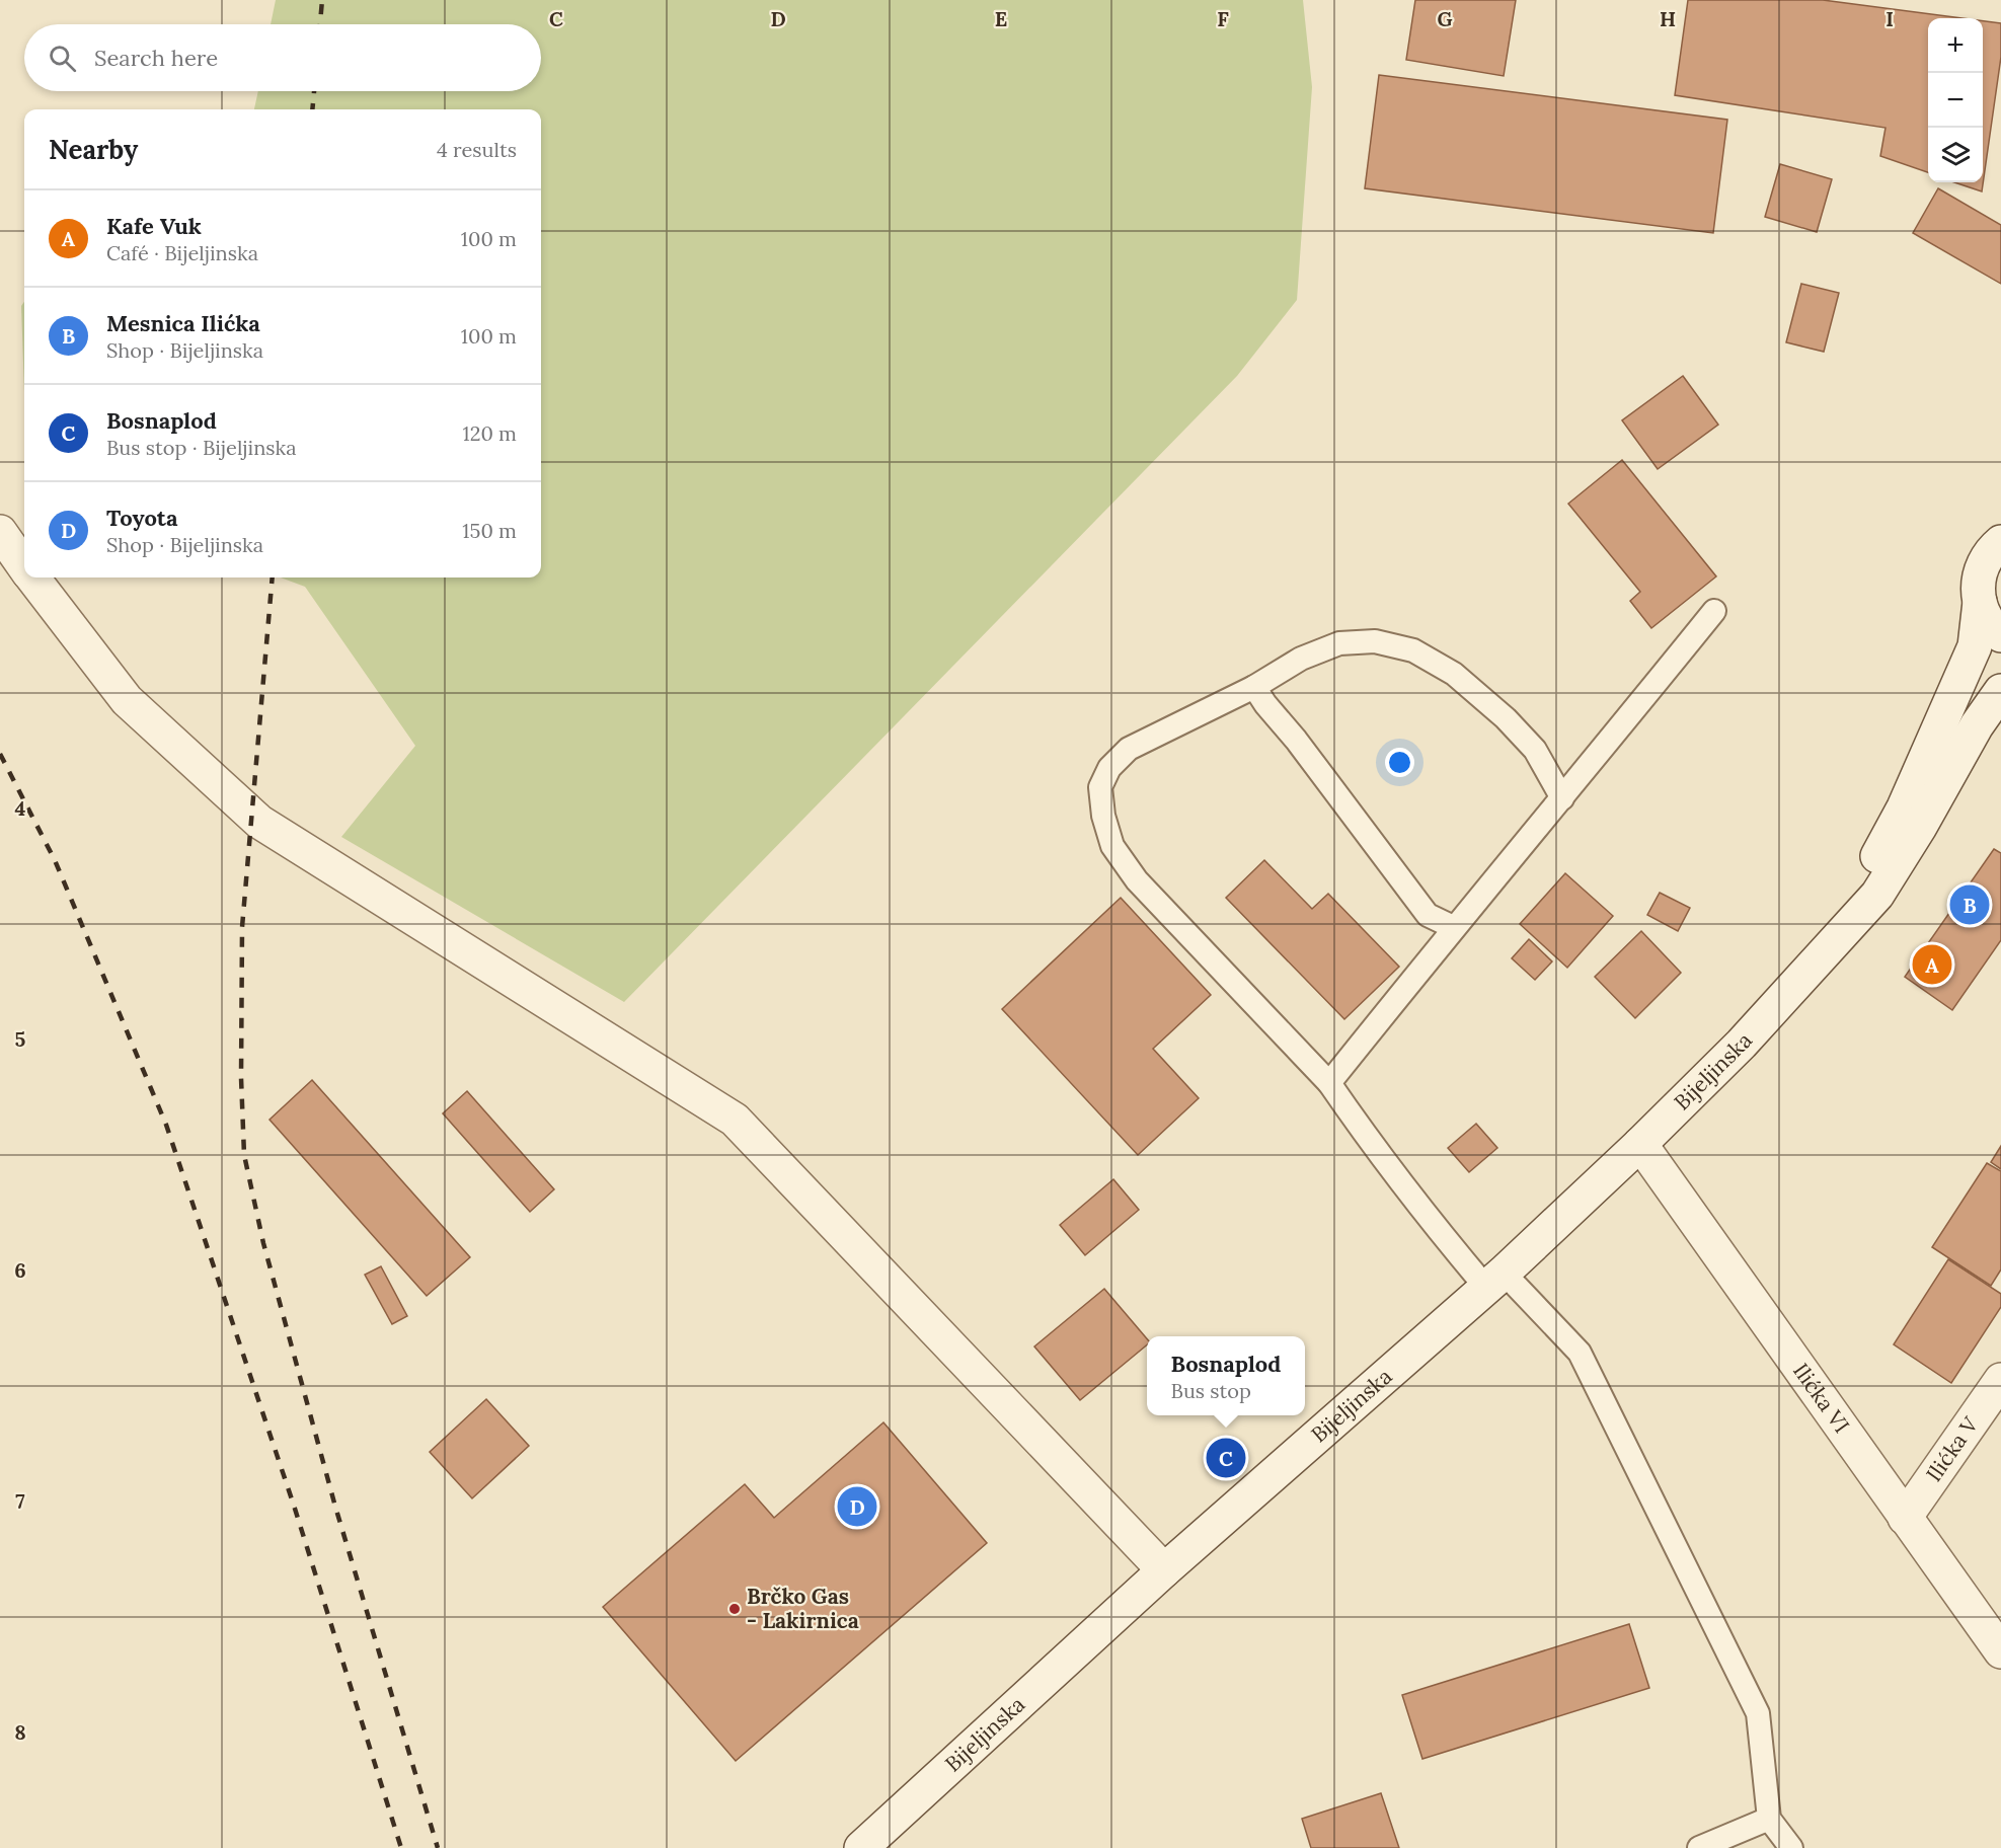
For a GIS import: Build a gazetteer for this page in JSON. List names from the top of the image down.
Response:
{
  "streets": {
    "street": ["Bijeljinska", "Ilićka VI", "Ilićka V"]
  },
  "crossings": [
    ["Bijeljinska", "Ilićka VI"],
    ["Ilićka VI", "Ilićka V"]
  ],
  "places": ["Brčko Gas - Lakirnica"],
  "page": {
    "map_buttons": ["+", "−"],
    "search": "Search here",
    "heading": ["Nearby", "4 results"],
    "list": [
      {
        "mark": "A",
        "name": "Kafe Vuk",
        "note": "Café · Bijeljinska",
        "value": "100 m"
      },
      {
        "mark": "B",
        "name": "Mesnica Ilićka",
        "note": "Shop · Bijeljinska",
        "value": "100 m"
      },
      {
        "mark": "C",
        "name": "Bosnaplod",
        "note": "Bus stop · Bijeljinska",
        "value": "120 m"
      },
      {
        "mark": "D",
        "name": "Toyota",
        "note": "Shop · Bijeljinska",
        "value": "150 m"
      }
    ],
    "pins": [
      "B",
      "A",
      "C",
      "D"
    ],
    "popup": ["Bosnaplod", "Bus stop"]
  },
  "grid": {
    "columns": [
      "C",
      "D",
      "E",
      "F",
      "G",
      "H",
      "I"
    ],
    "rows": [
      "4",
      "5",
      "6",
      "7",
      "8"
    ]
  }
}
